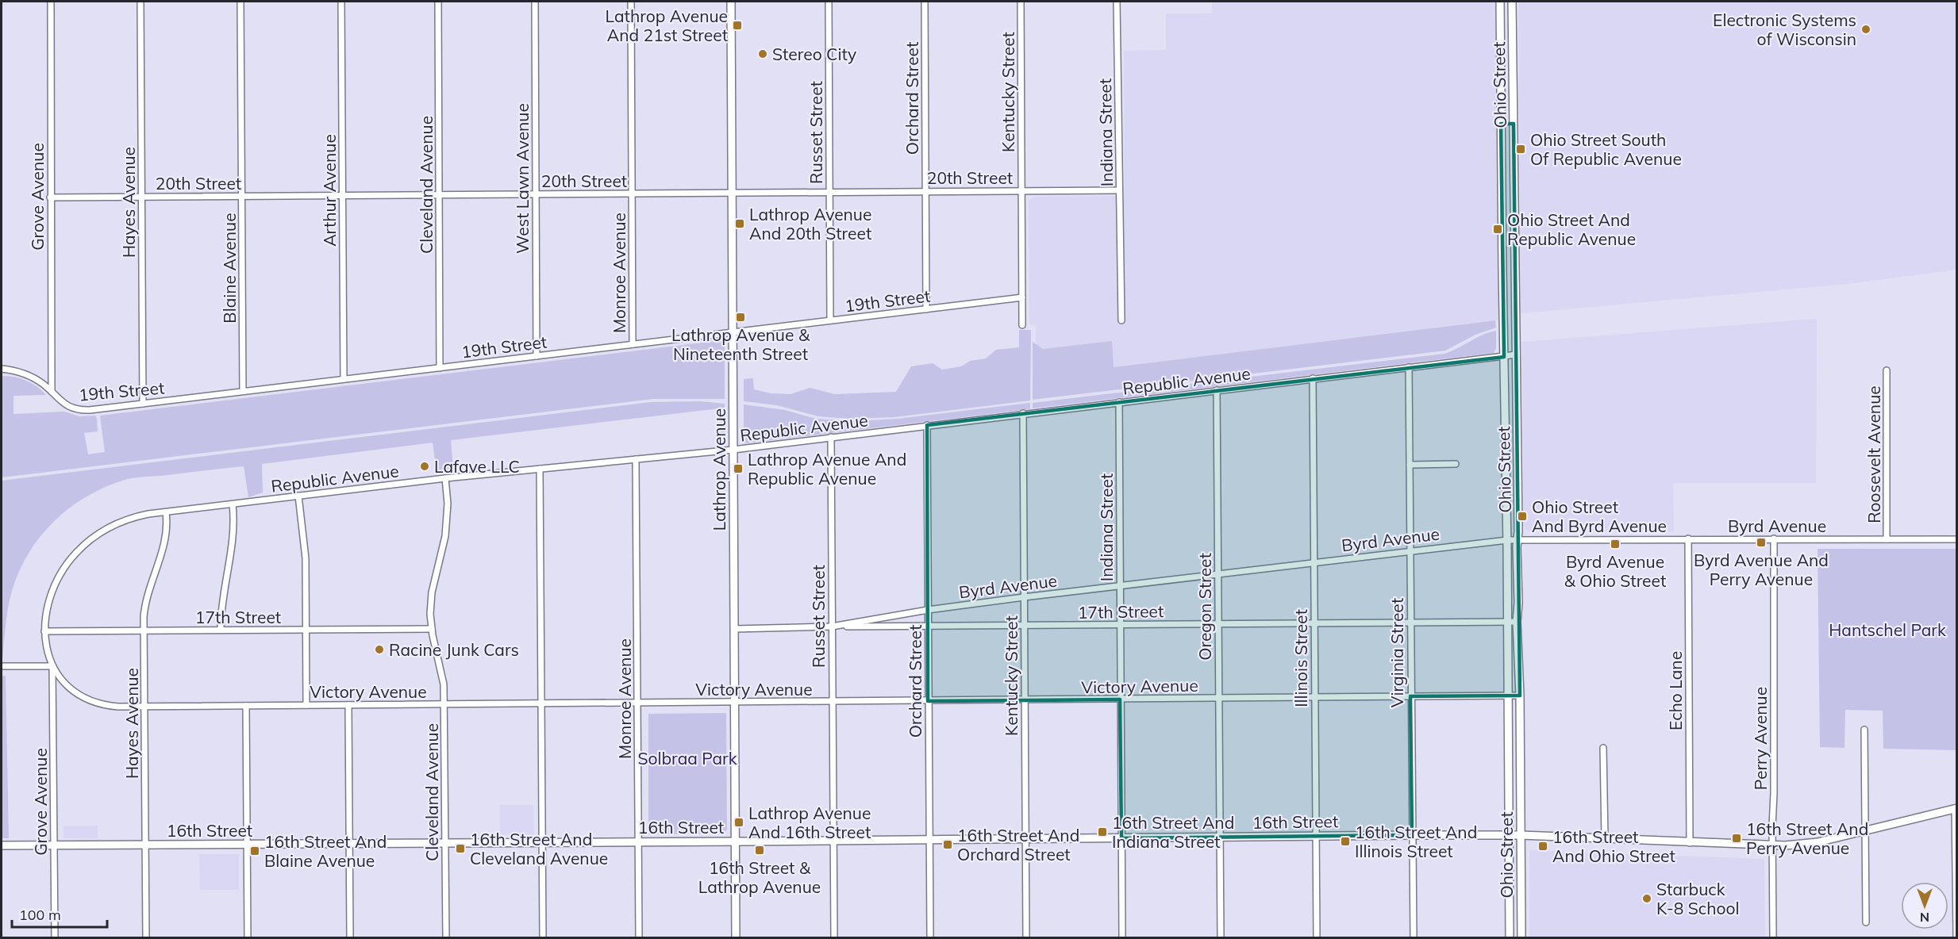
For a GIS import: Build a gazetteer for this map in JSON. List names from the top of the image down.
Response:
{
  "streets": {
    "street": [
      "Ohio Street",
      "Kentucky Street",
      "Orchard Street",
      "Russet Street",
      "Indiana Street",
      "20th Street",
      "West Lawn Avenue",
      "Cleveland Avenue",
      "Arthur Avenue",
      "Grove Avenue",
      "Hayes Avenue",
      "Blaine Avenue",
      "Monroe Avenue",
      "19th Street",
      "Republic Avenue",
      "Roosevelt Avenue",
      "Lathrop Avenue",
      "Byrd Avenue",
      "Oregon Street",
      "17th Street",
      "Virginia Street",
      "Illinois Street",
      "Victory Avenue",
      "Echo Lane",
      "Perry Avenue",
      "16th Street"
    ]
  },
  "crossings": [
    ["Ohio Street", "Republic Avenue"],
    ["Ohio Street", "Byrd Avenue"],
    ["Ohio Street", "17th Street"],
    ["Ohio Street", "Victory Avenue"],
    ["Ohio Street", "16th Street"],
    ["Kentucky Street", "20th Street"],
    ["Kentucky Street", "19th Street"],
    ["Kentucky Street", "Republic Avenue"],
    ["Kentucky Street", "Byrd Avenue"],
    ["Kentucky Street", "17th Street"],
    ["Kentucky Street", "Victory Avenue"],
    ["Kentucky Street", "16th Street"],
    ["Orchard Street", "20th Street"],
    ["Orchard Street", "19th Street"],
    ["Orchard Street", "Republic Avenue"],
    ["Orchard Street", "Byrd Avenue"],
    ["Orchard Street", "17th Street"],
    ["Orchard Street", "Victory Avenue"],
    ["Orchard Street", "16th Street"],
    ["Russet Street", "20th Street"],
    ["Russet Street", "19th Street"],
    ["Russet Street", "Republic Avenue"],
    ["Russet Street", "Byrd Avenue"],
    ["Russet Street", "17th Street"],
    ["Russet Street", "Victory Avenue"],
    ["Russet Street", "16th Street"],
    ["Indiana Street", "20th Street"],
    ["Indiana Street", "Republic Avenue"],
    ["Indiana Street", "Byrd Avenue"],
    ["Indiana Street", "17th Street"],
    ["Indiana Street", "Victory Avenue"],
    ["Indiana Street", "16th Street"],
    ["20th Street", "West Lawn Avenue"],
    ["20th Street", "Cleveland Avenue"],
    ["20th Street", "Arthur Avenue"],
    ["20th Street", "Grove Avenue"],
    ["20th Street", "Hayes Avenue"],
    ["20th Street", "Blaine Avenue"],
    ["20th Street", "Monroe Avenue"],
    ["20th Street", "Lathrop Avenue"],
    ["West Lawn Avenue", "19th Street"],
    ["Cleveland Avenue", "19th Street"],
    ["Cleveland Avenue", "Republic Avenue"],
    ["Cleveland Avenue", "17th Street"],
    ["Cleveland Avenue", "Victory Avenue"],
    ["Cleveland Avenue", "16th Street"],
    ["Arthur Avenue", "19th Street"],
    ["Grove Avenue", "19th Street"],
    ["Grove Avenue", "Victory Avenue"],
    ["Grove Avenue", "16th Street"],
    ["Hayes Avenue", "19th Street"],
    ["Hayes Avenue", "Republic Avenue"],
    ["Hayes Avenue", "17th Street"],
    ["Hayes Avenue", "Victory Avenue"],
    ["Hayes Avenue", "16th Street"],
    ["Blaine Avenue", "19th Street"],
    ["Monroe Avenue", "19th Street"],
    ["Monroe Avenue", "Republic Avenue"],
    ["Monroe Avenue", "Victory Avenue"],
    ["Monroe Avenue", "16th Street"],
    ["19th Street", "Lathrop Avenue"],
    ["Republic Avenue", "Lathrop Avenue"],
    ["Republic Avenue", "Oregon Street"],
    ["Republic Avenue", "17th Street"],
    ["Republic Avenue", "Virginia Street"],
    ["Republic Avenue", "Illinois Street"],
    ["Republic Avenue", "Victory Avenue"],
    ["Roosevelt Avenue", "Byrd Avenue"],
    ["Lathrop Avenue", "17th Street"],
    ["Lathrop Avenue", "Victory Avenue"],
    ["Lathrop Avenue", "16th Street"],
    ["Byrd Avenue", "Oregon Street"],
    ["Byrd Avenue", "17th Street"],
    ["Byrd Avenue", "Virginia Street"],
    ["Byrd Avenue", "Illinois Street"],
    ["Byrd Avenue", "Echo Lane"],
    ["Byrd Avenue", "Perry Avenue"],
    ["Oregon Street", "17th Street"],
    ["Oregon Street", "Victory Avenue"],
    ["Oregon Street", "16th Street"],
    ["17th Street", "Virginia Street"],
    ["17th Street", "Illinois Street"],
    ["17th Street", "Victory Avenue"],
    ["Virginia Street", "Victory Avenue"],
    ["Virginia Street", "16th Street"],
    ["Illinois Street", "Victory Avenue"],
    ["Illinois Street", "16th Street"],
    ["Echo Lane", "16th Street"],
    ["Perry Avenue", "16th Street"]
  ],
  "parks": ["Hantschel Park", "Solbraa Park"],
  "places": {
    "transit": [
      "Lathrop Avenue And 21st Street",
      "Ohio Street South Of Republic Avenue",
      "Lathrop Avenue And 20th Street",
      "Ohio Street And Republic Avenue",
      "Lathrop Avenue & Nineteenth Street",
      "Lathrop Avenue And Republic Avenue",
      "Ohio Street And Byrd Avenue",
      "Byrd Avenue And Perry Avenue",
      "Byrd Avenue & Ohio Street",
      "Lathrop Avenue And 16th Street",
      "16th Street And Indiana Street",
      "16th Street And Perry Avenue",
      "16th Street And Illinois Street",
      "16th Street And Orchard Street",
      "16th Street And Ohio Street",
      "16th Street And Cleveland Avenue",
      "16th Street & Lathrop Avenue",
      "16th Street And Blaine Avenue"
    ],
    "other": [
      "Electronic Systems of Wisconsin",
      "Stereo City",
      "Lafave LLC",
      "Racine Junk Cars",
      "Starbuck K-8 School"
    ]
  },
  "scale_bar": "100 m",
  "north": "bottom"
}
